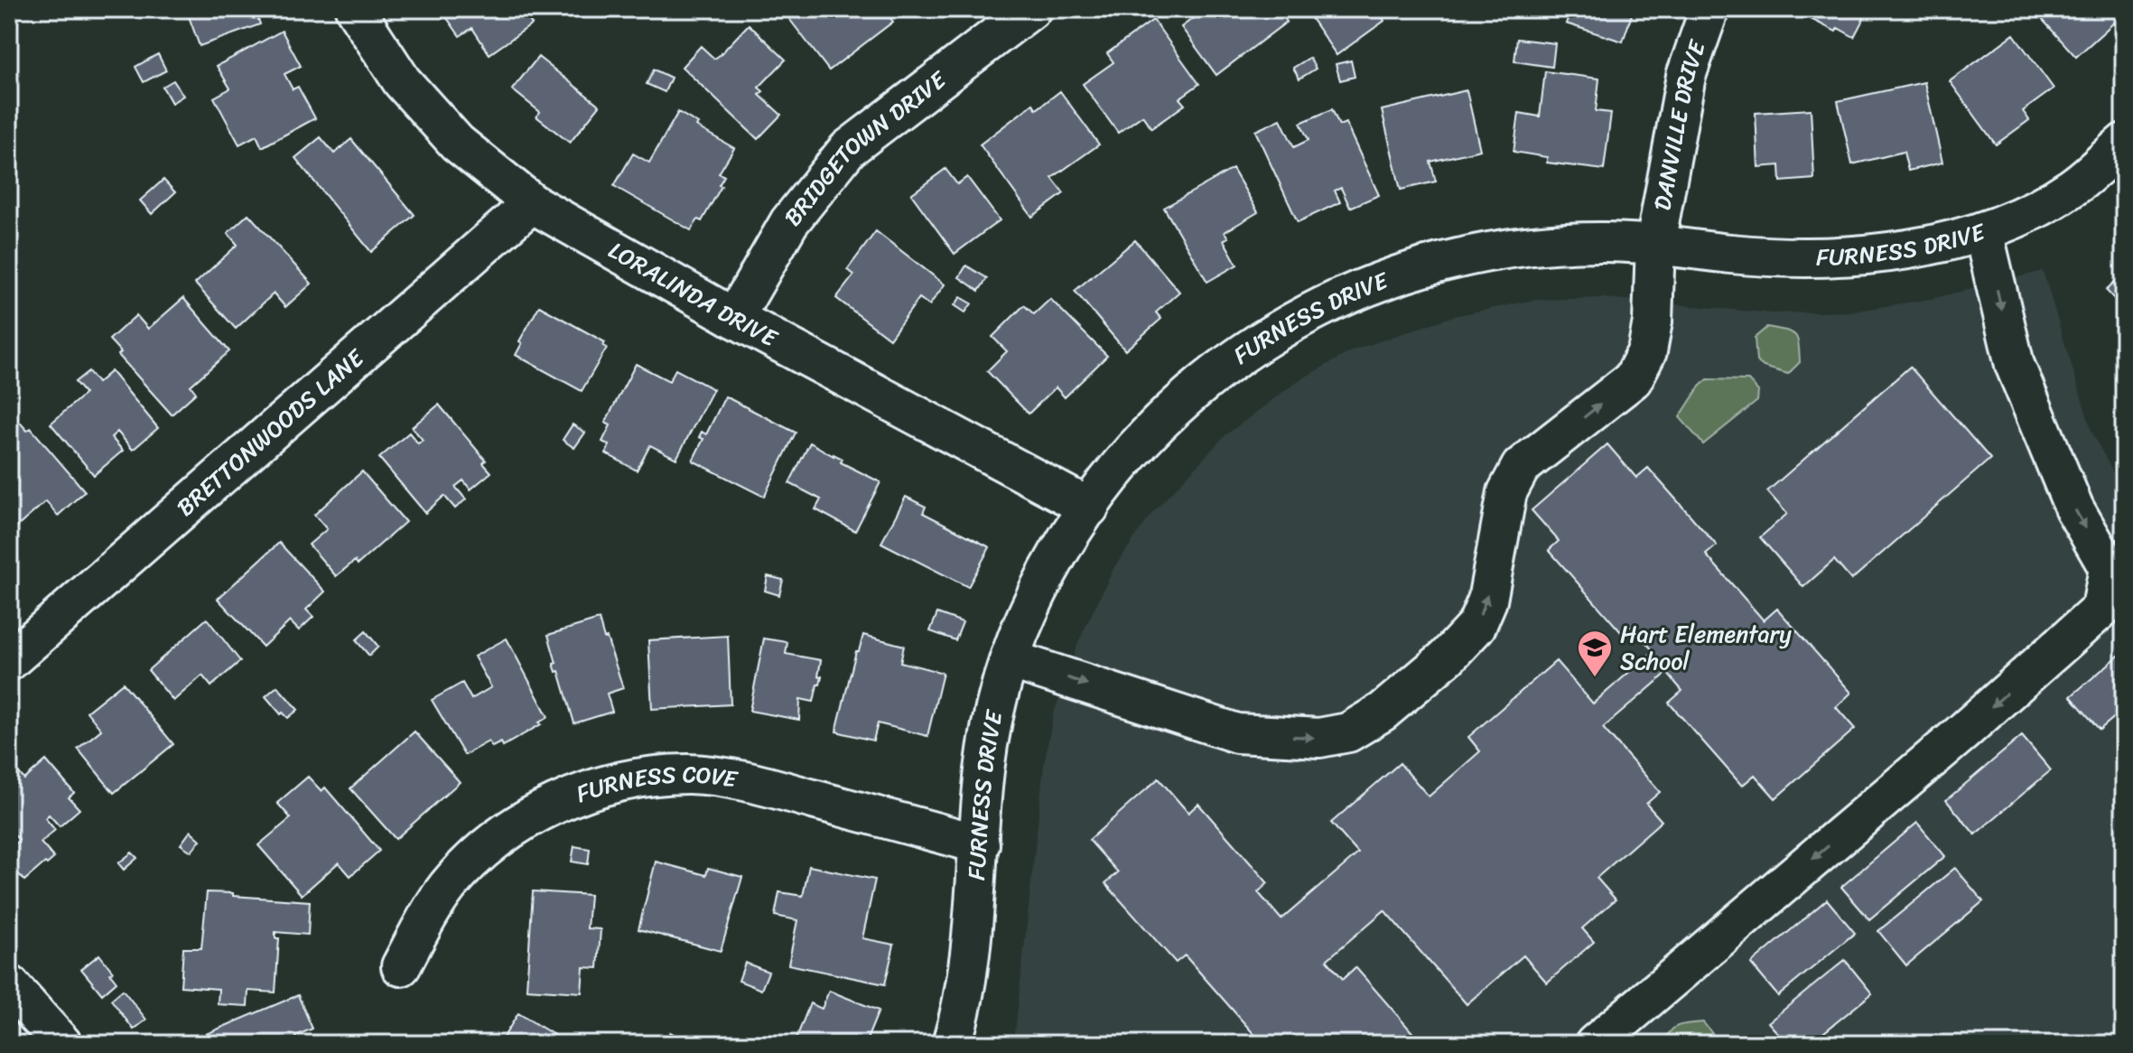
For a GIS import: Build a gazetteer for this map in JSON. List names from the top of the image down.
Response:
{
  "streets": {
    "street": [
      "DANVILLE DRIVE",
      "BRIDGETOWN DRIVE",
      "FURNESS DRIVE",
      "LORALINDA DRIVE",
      "BRETTONWOODS LANE",
      "FURNESS COVE"
    ]
  },
  "crossings": [
    ["DANVILLE DRIVE", "FURNESS DRIVE"],
    ["BRIDGETOWN DRIVE", "LORALINDA DRIVE"],
    ["FURNESS DRIVE", "LORALINDA DRIVE"],
    ["FURNESS DRIVE", "FURNESS COVE"],
    ["LORALINDA DRIVE", "BRETTONWOODS LANE"]
  ],
  "places": {
    "school or university": ["Hart Elementary School"]
  }
}
